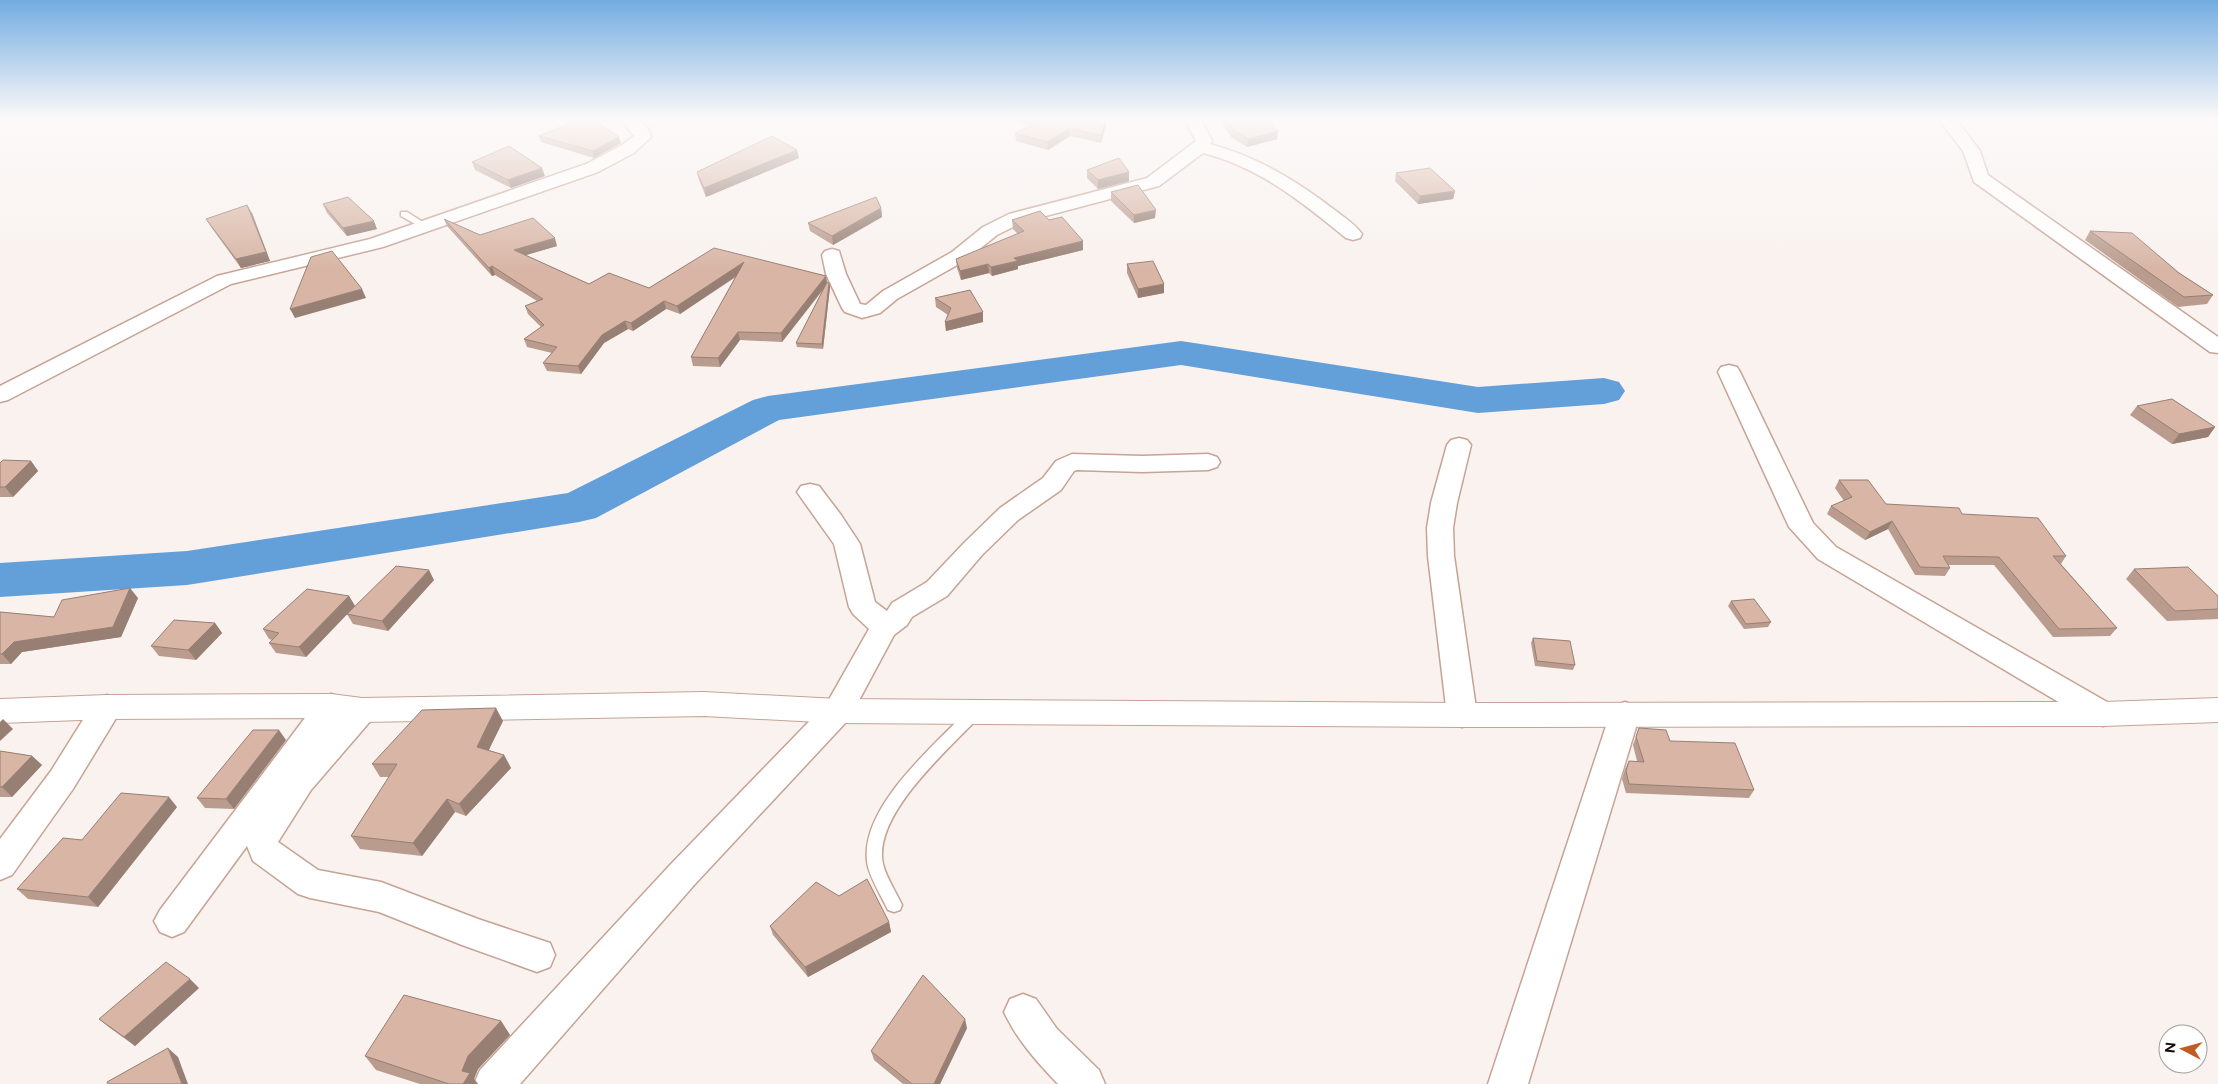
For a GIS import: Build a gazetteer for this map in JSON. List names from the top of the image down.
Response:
{
  "north": "left"
}
